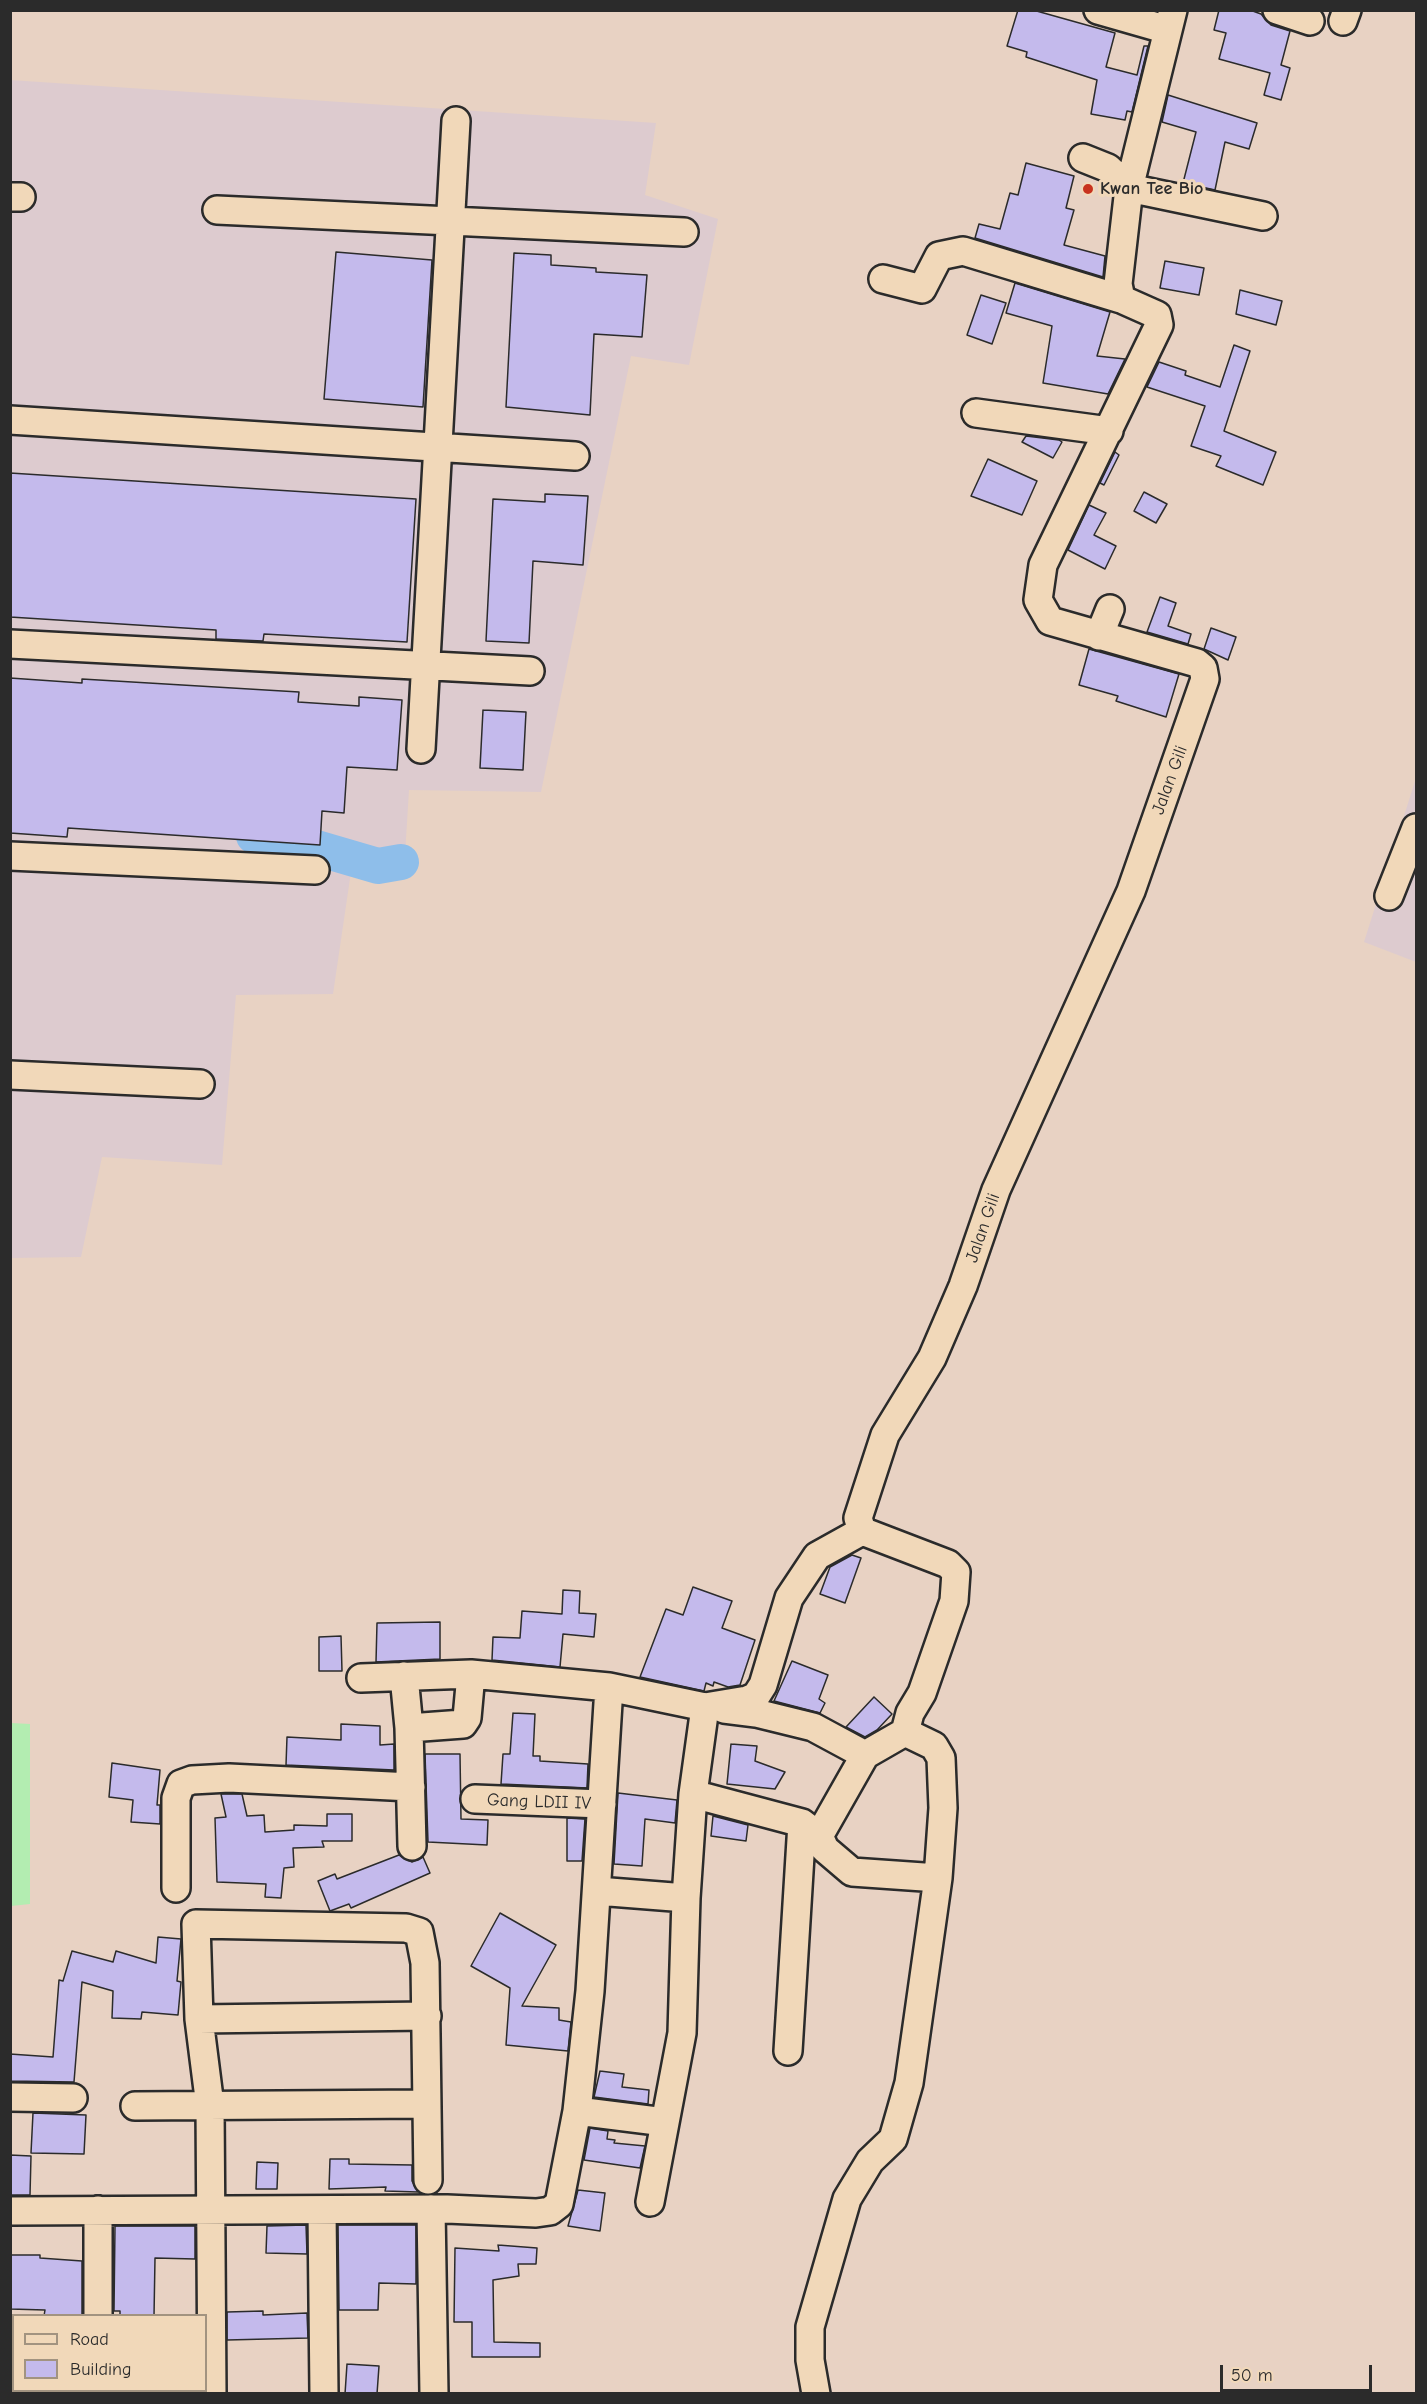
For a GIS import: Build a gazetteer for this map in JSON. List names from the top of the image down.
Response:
{
  "streets": {
    "street": ["Jalan Gili", "Gang LDII IV"]
  },
  "places": ["Kwan Tee Bio"],
  "legend": ["Road", "Building"],
  "scale_bar": "50 m"
}
